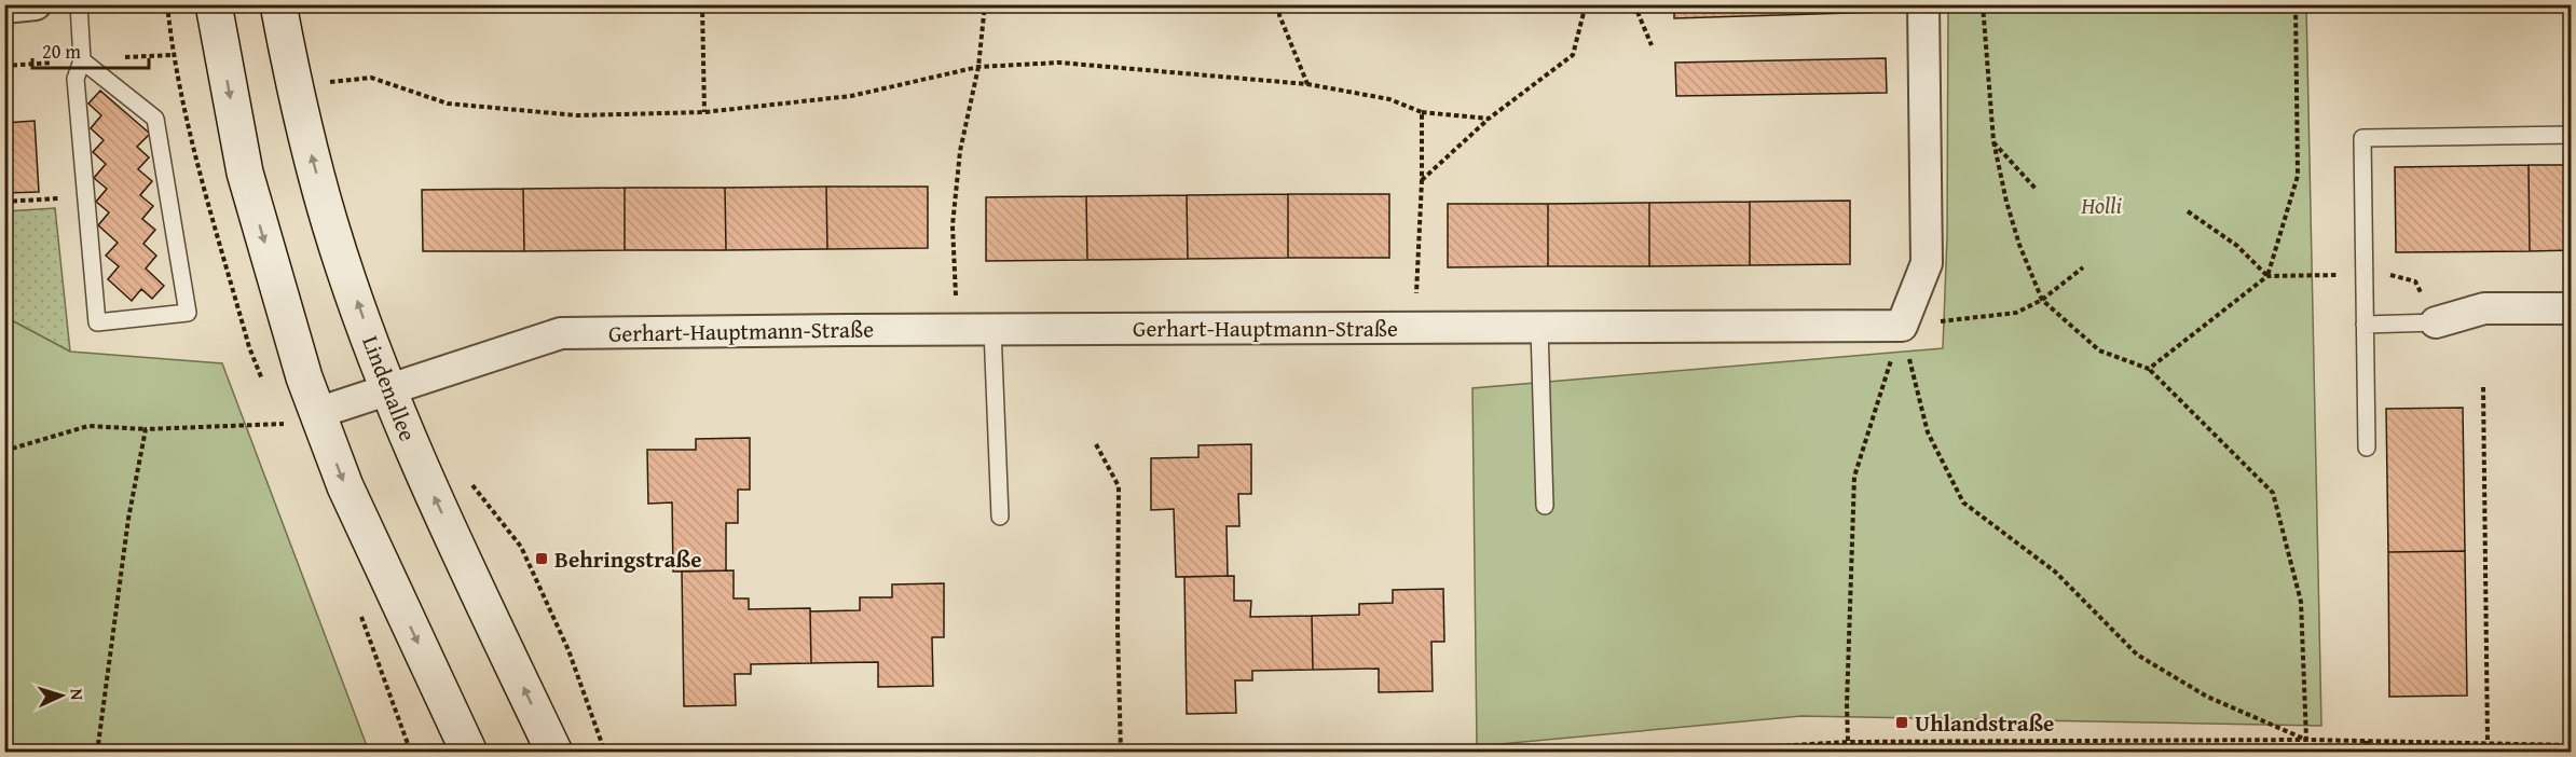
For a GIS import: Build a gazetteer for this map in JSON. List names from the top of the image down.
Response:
{
  "streets": {
    "street": ["Gerhart-Hauptmann-Straße", "Lindenallee"]
  },
  "crossings": [
    ["Gerhart-Hauptmann-Straße", "Lindenallee"]
  ],
  "parks": ["Holli"],
  "places": {
    "transit": ["Behringstraße", "Uhlandstraße"]
  },
  "scale_bar": "20 m",
  "north": "right"
}
